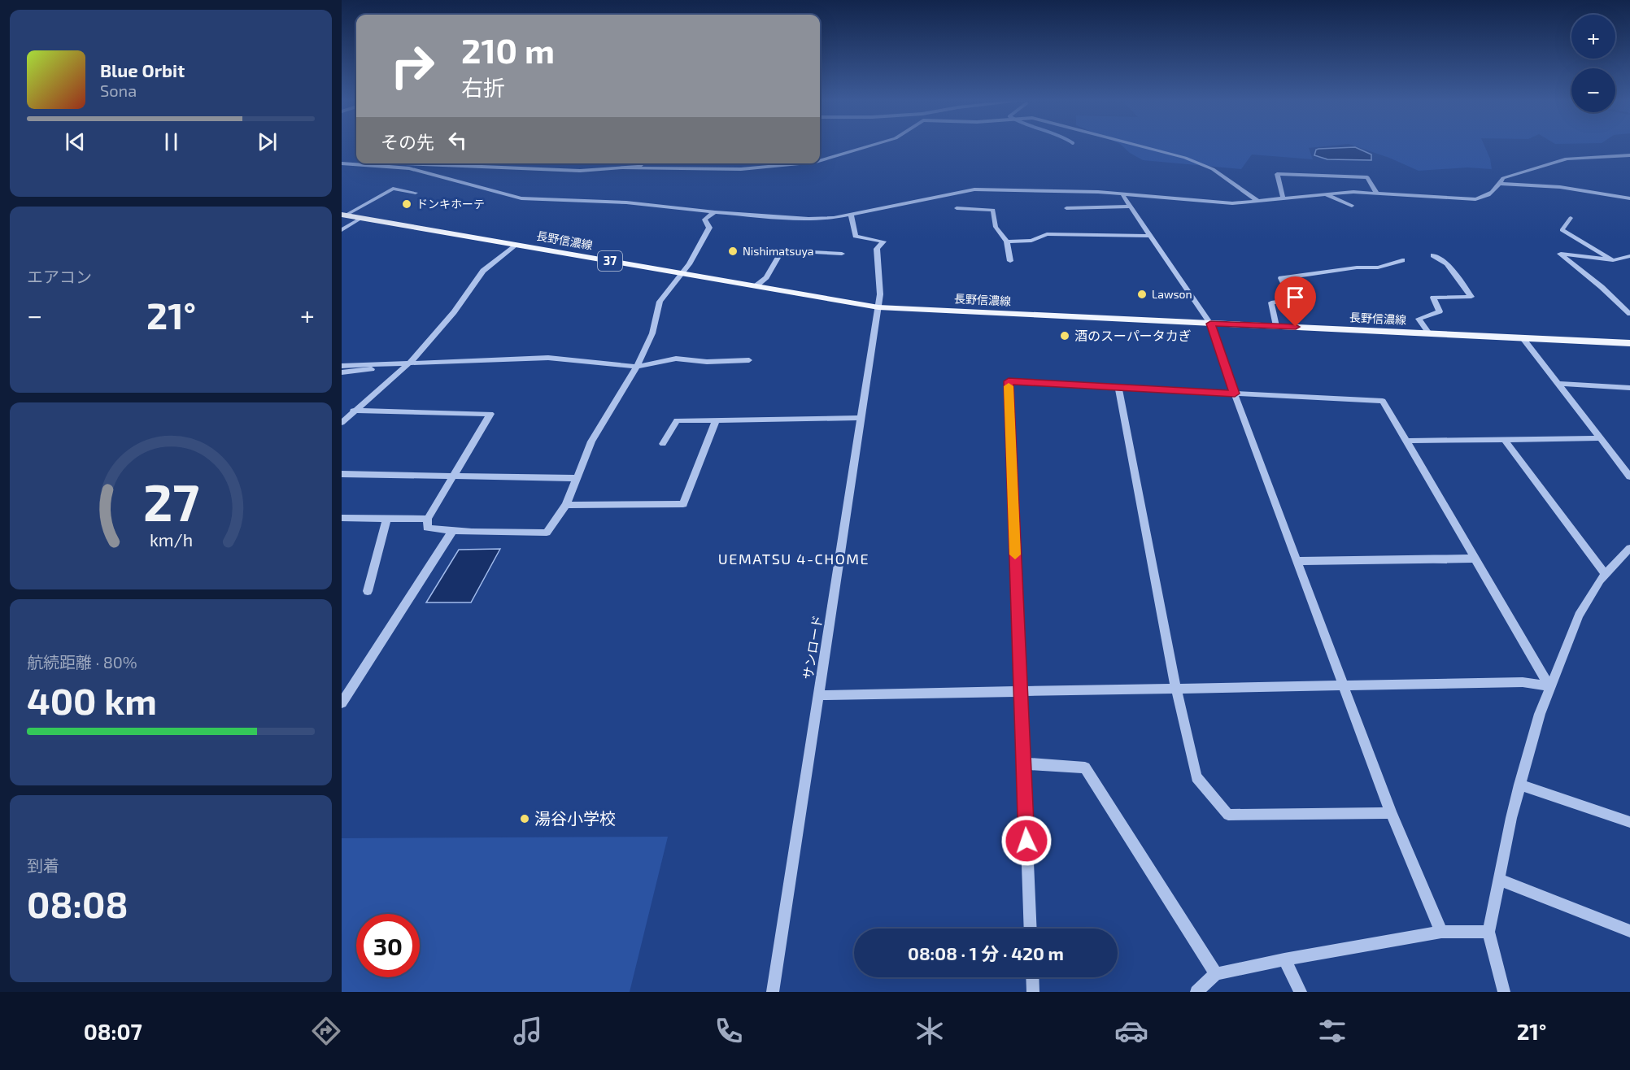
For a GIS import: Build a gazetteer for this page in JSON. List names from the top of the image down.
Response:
{
  "streets": {
    "main road": ["長野信濃線", "37"],
    "street": ["サンロード"]
  },
  "crossings": [
    ["長野信濃線", "サンロード"]
  ],
  "districts": ["UEMATSU 4-CHOME"],
  "places": [
    "ドンキホーテ",
    "Nishimatsuya",
    "Lawson",
    "酒のスーパータカぎ",
    "湯谷小学校"
  ],
  "page": {
    "map_buttons": ["+", "−"],
    "turn": ["210 m", "右折"],
    "song": ["Blue Orbit", "Sona"],
    "then": "その先",
    "tile": [
      "エアコン",
      ["航続距離 · 80%", "400 km"],
      ["到着", "08:08"]
    ],
    "heat": ["−", "21°", "+"],
    "limit": "30",
    "trip": "08:08 · 1 分 · 420 m",
    "tabs": ["08:07", "21°"],
    "gauge": ["27", "km/h"]
  }
}
